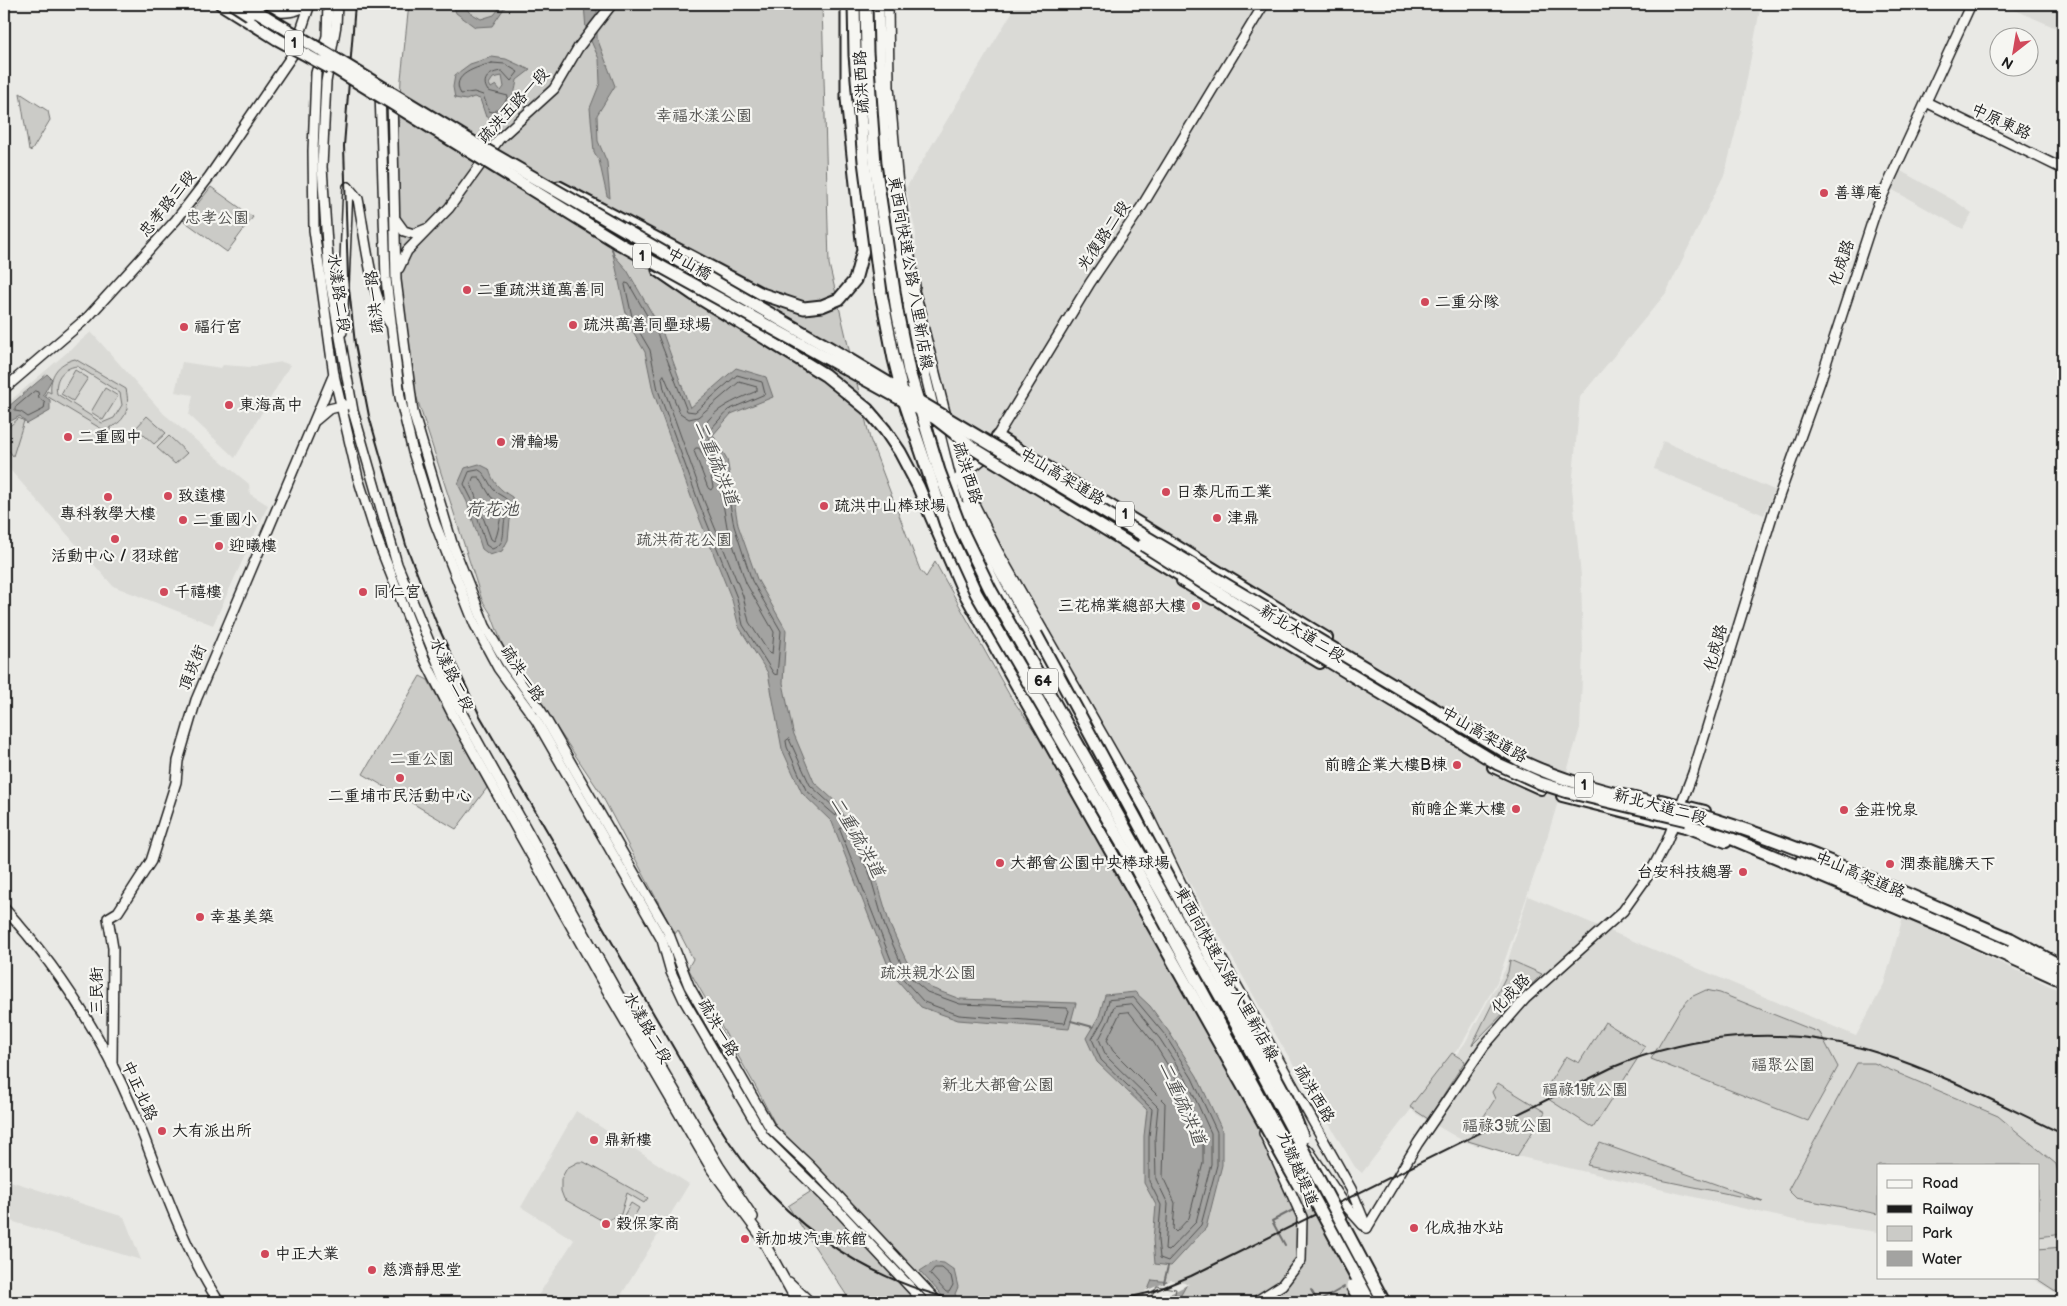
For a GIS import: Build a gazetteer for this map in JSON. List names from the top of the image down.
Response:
{
  "streets": {
    "highway": [
      "1",
      "中山橋",
      "東西向快速公路 八里新店線",
      "中山高架道路",
      "64"
    ],
    "main road": ["新北大道二段"],
    "street": [
      "疏洪西路",
      "疏洪五路一段",
      "中原東路",
      "忠孝路三段",
      "光復路二段",
      "化成路",
      "水漾路二段",
      "疏洪一路",
      "頂崁街",
      "三民街",
      "中正北路",
      "九號越堤道"
    ]
  },
  "crossings": [
    ["1", "忠孝路三段"],
    ["1", "光復路二段"],
    ["1", "中山橋"],
    ["1", "水漾路二段"],
    ["1", "新北大道二段"],
    ["疏洪西路", "光復路二段"],
    ["疏洪西路", "化成路"],
    ["疏洪西路", "九號越堤道"],
    ["疏洪五路一段", "疏洪一路"],
    ["中原東路", "化成路"],
    ["化成路", "新北大道二段"],
    ["化成路", "九號越堤道"],
    ["中山橋", "中山高架道路"],
    ["水漾路二段", "頂崁街"],
    ["頂崁街", "三民街"],
    ["三民街", "中正北路"]
  ],
  "water": ["二重疏洪道", "荷花池"],
  "parks": [
    "幸福水漾公園",
    "忠孝公園",
    "疏洪荷花公園",
    "二重公園",
    "疏洪親水公園",
    "福聚公園",
    "新北大都會公園",
    "福祿1號公園",
    "福祿3號公園"
  ],
  "places": [
    "善導庵",
    "二重疏洪道萬善同",
    "二重分隊",
    "疏洪萬善同壘球場",
    "福行宮",
    "東海高中",
    "二重國中",
    "滑輪場",
    "日泰凡而工業",
    "致遠樓",
    "專科教學大樓",
    "疏洪中山棒球場",
    "津鼎",
    "二重國小",
    "活動中心 / 羽球館",
    "迎曦樓",
    "千禧樓",
    "同仁宮",
    "三花棉業總部大樓",
    "前瞻企業大樓B棟",
    "二重埔市民活動中心",
    "前瞻企業大樓",
    "金莊悅泉",
    "大都會公園中央棒球場",
    "潤泰龍騰天下",
    "台安科技總署",
    "幸基美築",
    "大有派出所",
    "鼎新樓",
    "穀保家商",
    "化成抽水站",
    "新加坡汽車旅館",
    "中正大業",
    "慈濟靜思堂"
  ],
  "legend": [
    "Road",
    "Railway",
    "Park",
    "Water"
  ],
  "north": "bottom left"
}
